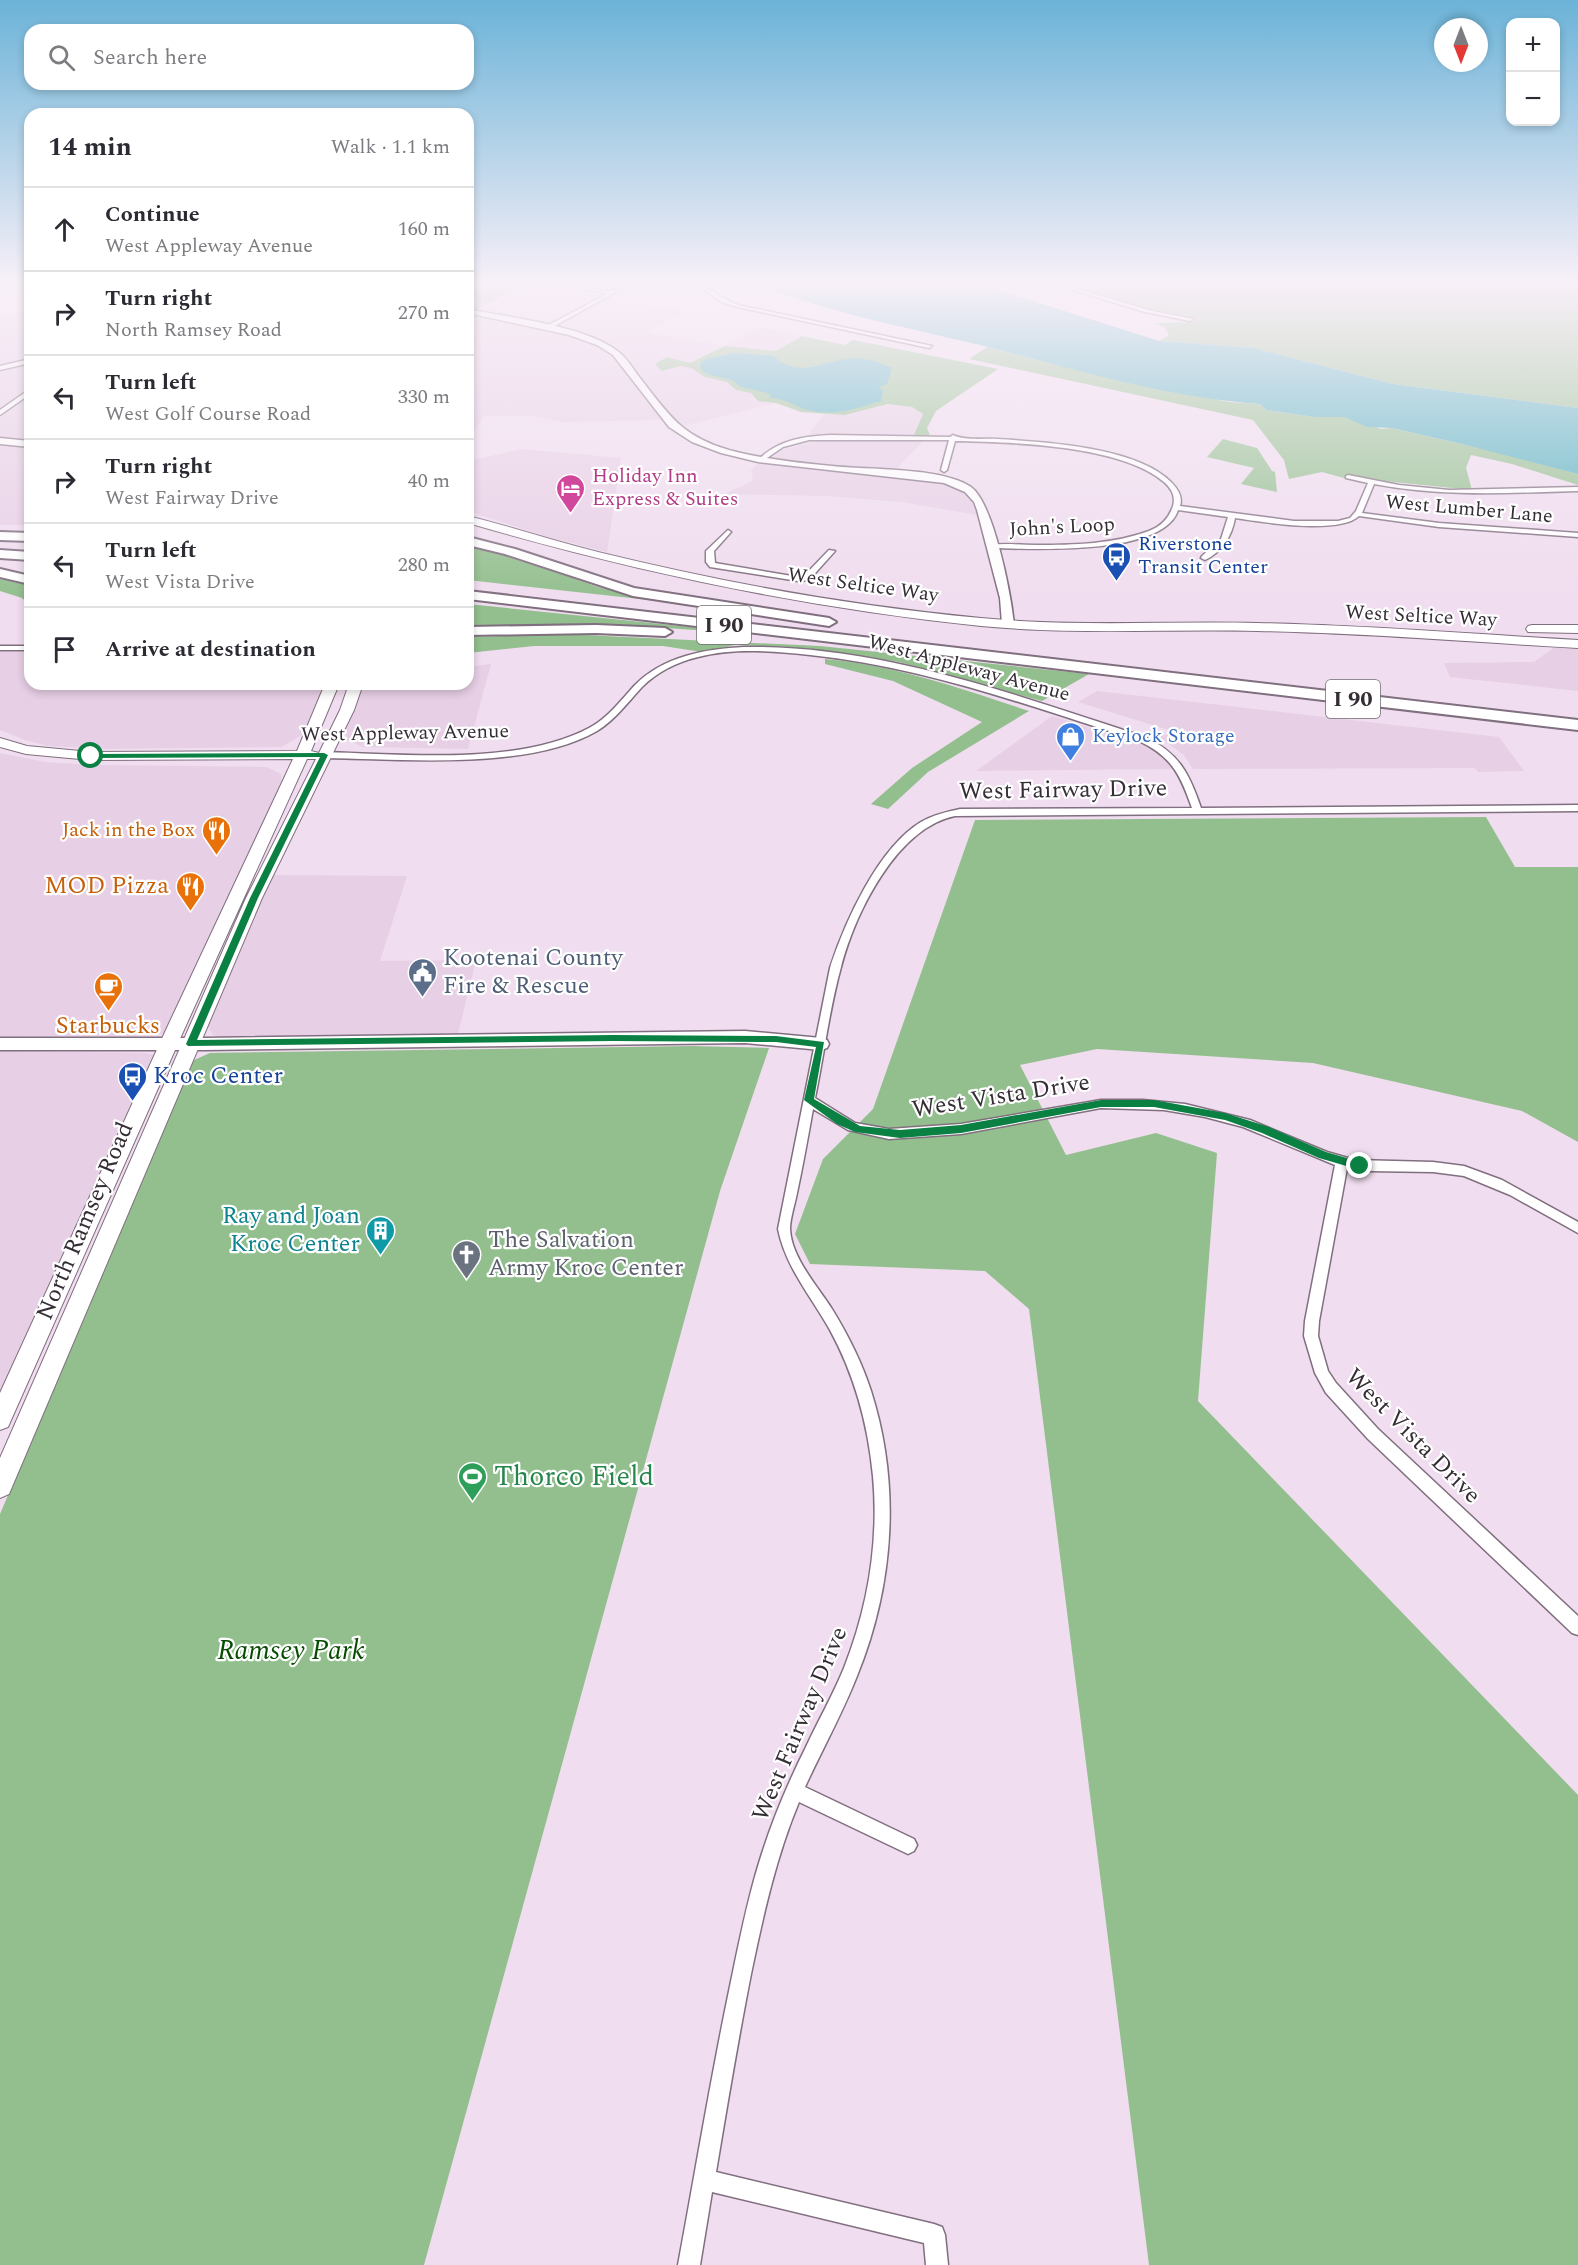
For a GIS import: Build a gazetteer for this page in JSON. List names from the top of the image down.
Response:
{
  "streets": {
    "highway": ["I 90"],
    "main road": ["West Seltice Way", "West Appleway Avenue", "North Ramsey Road"],
    "street": [
      "West Lumber Lane",
      "John's Loop",
      "West Fairway Drive",
      "West Vista Drive"
    ]
  },
  "crossings": [
    ["West Appleway Avenue", "West Fairway Drive"],
    ["West Appleway Avenue", "North Ramsey Road"],
    ["West Fairway Drive", "West Vista Drive"]
  ],
  "parks": ["Ramsey Park"],
  "places": {
    "hotel": ["Holiday Inn Express & Suites"],
    "bus stop": ["Riverstone Transit Center", "Kroc Center"],
    "shop": ["Keylock Storage"],
    "restaurant": ["Jack in the Box", "MOD Pizza"],
    "public building": ["Kootenai County Fire & Rescue"],
    "cafe": ["Starbucks"],
    "building": ["Ray and Joan Kroc Center"],
    "church": ["The Salvation Army Kroc Center"],
    "sports": ["Thorco Field"]
  },
  "north": "bottom",
  "page": {
    "map_buttons": ["+", "−"],
    "search": "Search here",
    "heading": ["14 min", "Walk · 1.1 km"],
    "list": [
      ["Continue", "West Appleway Avenue", "160 m"],
      ["Turn right", "North Ramsey Road", "270 m"],
      ["Turn left", "West Golf Course Road", "330 m"],
      ["Turn right", "West Fairway Drive", "40 m"],
      ["Turn left", "West Vista Drive", "280 m"],
      "Arrive at destination"
    ]
  }
}
